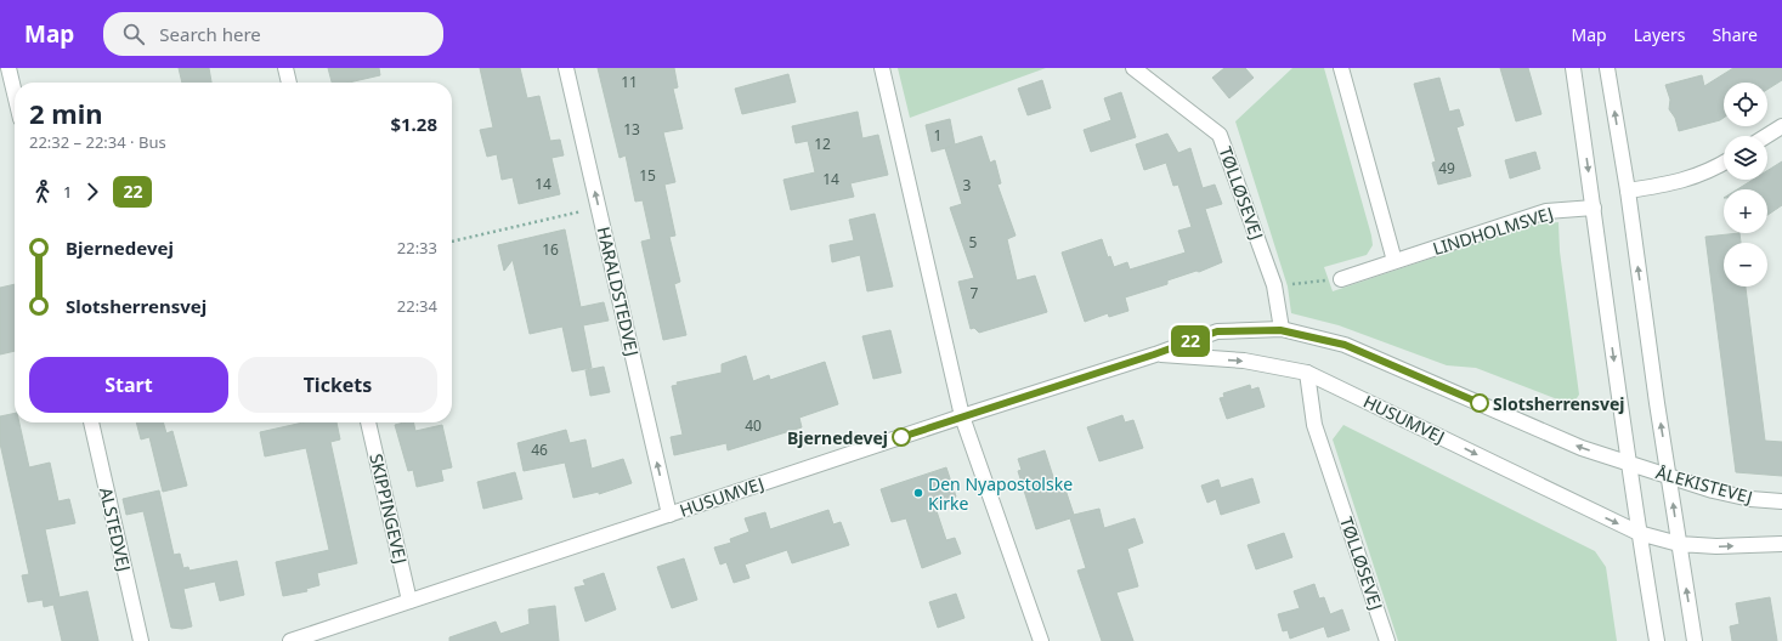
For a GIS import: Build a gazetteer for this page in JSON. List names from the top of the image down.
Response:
{
  "streets": {
    "street": [
      "TØLLØSEVEJ",
      "LINDHOLMSVEJ",
      "HARALDSTEDVEJ",
      "HUSUMVEJ",
      "ÅLEKISTEVEJ",
      "SKIPPINGEVEJ",
      "ALSTEDVEJ"
    ]
  },
  "crossings": [
    ["TØLLØSEVEJ", "HUSUMVEJ"],
    ["HARALDSTEDVEJ", "HUSUMVEJ"],
    ["HUSUMVEJ", "ÅLEKISTEVEJ"],
    ["HUSUMVEJ", "SKIPPINGEVEJ"]
  ],
  "one_way": ["HARALDSTEDVEJ"],
  "places": ["Slotsherrensvej", "Bjernedevej", "Den Nyapostolske Kirke"],
  "lines": ["bus line 22"],
  "house_numbers": [
    "11",
    "13",
    "1",
    "12",
    "49",
    "15",
    "14",
    "14",
    "3",
    "5",
    "16",
    "7",
    "40",
    "46"
  ],
  "page": {
    "header": "Map",
    "search": "Search here",
    "nav": ["Map", "Layers", "Share"],
    "on_map": "22",
    "map_buttons": ["+", "−"],
    "heading": ["2 min", "22:32 – 22:34 · Bus", "$1.28"],
    "legs": ["1", "22"],
    "list": [
      {
        "name": "Bjernedevej",
        "value": "22:33"
      },
      {
        "name": "Slotsherrensvej",
        "value": "22:34"
      }
    ],
    "buttons": ["Start", "Tickets"]
  }
}
